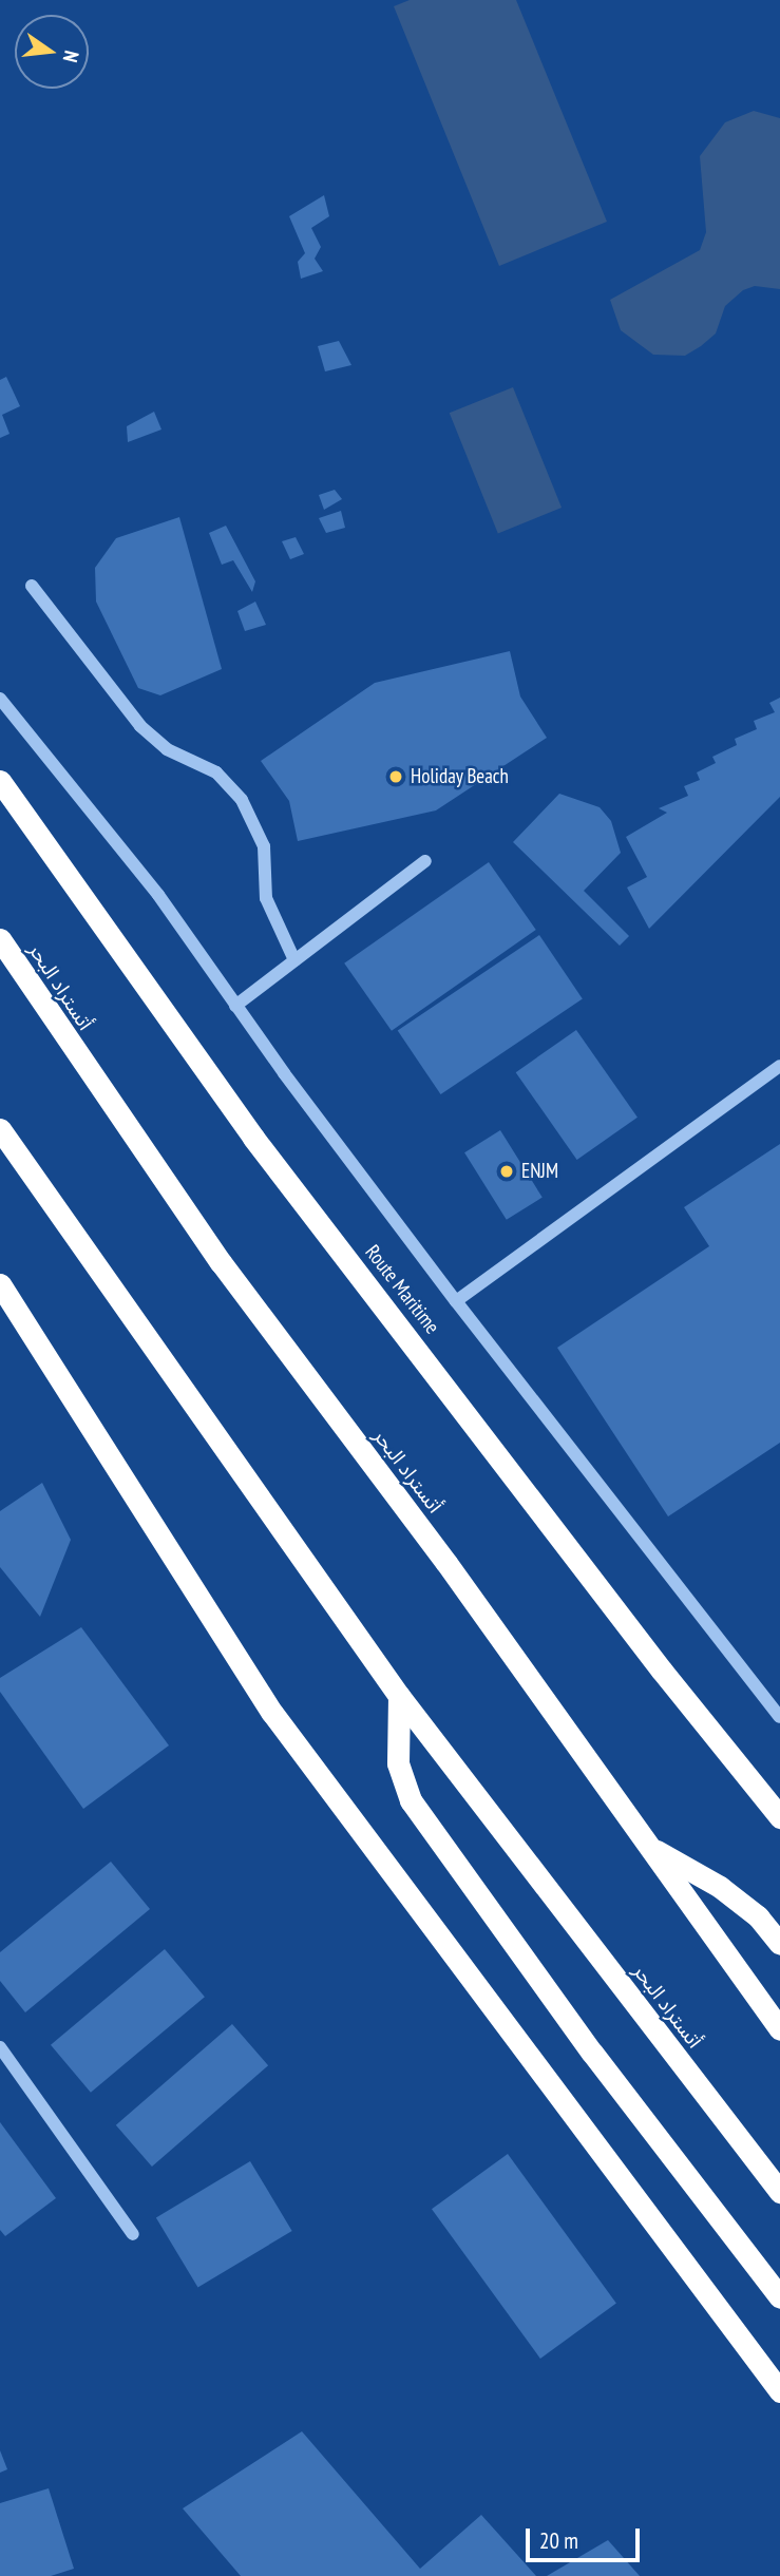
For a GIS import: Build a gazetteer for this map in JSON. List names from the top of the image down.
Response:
{
  "streets": {
    "highway": ["أتستراد البحر", "Route Maritime"]
  },
  "places": ["Holiday Beach", "ENJM"],
  "scale_bar": "20 m",
  "north": "right"
}
